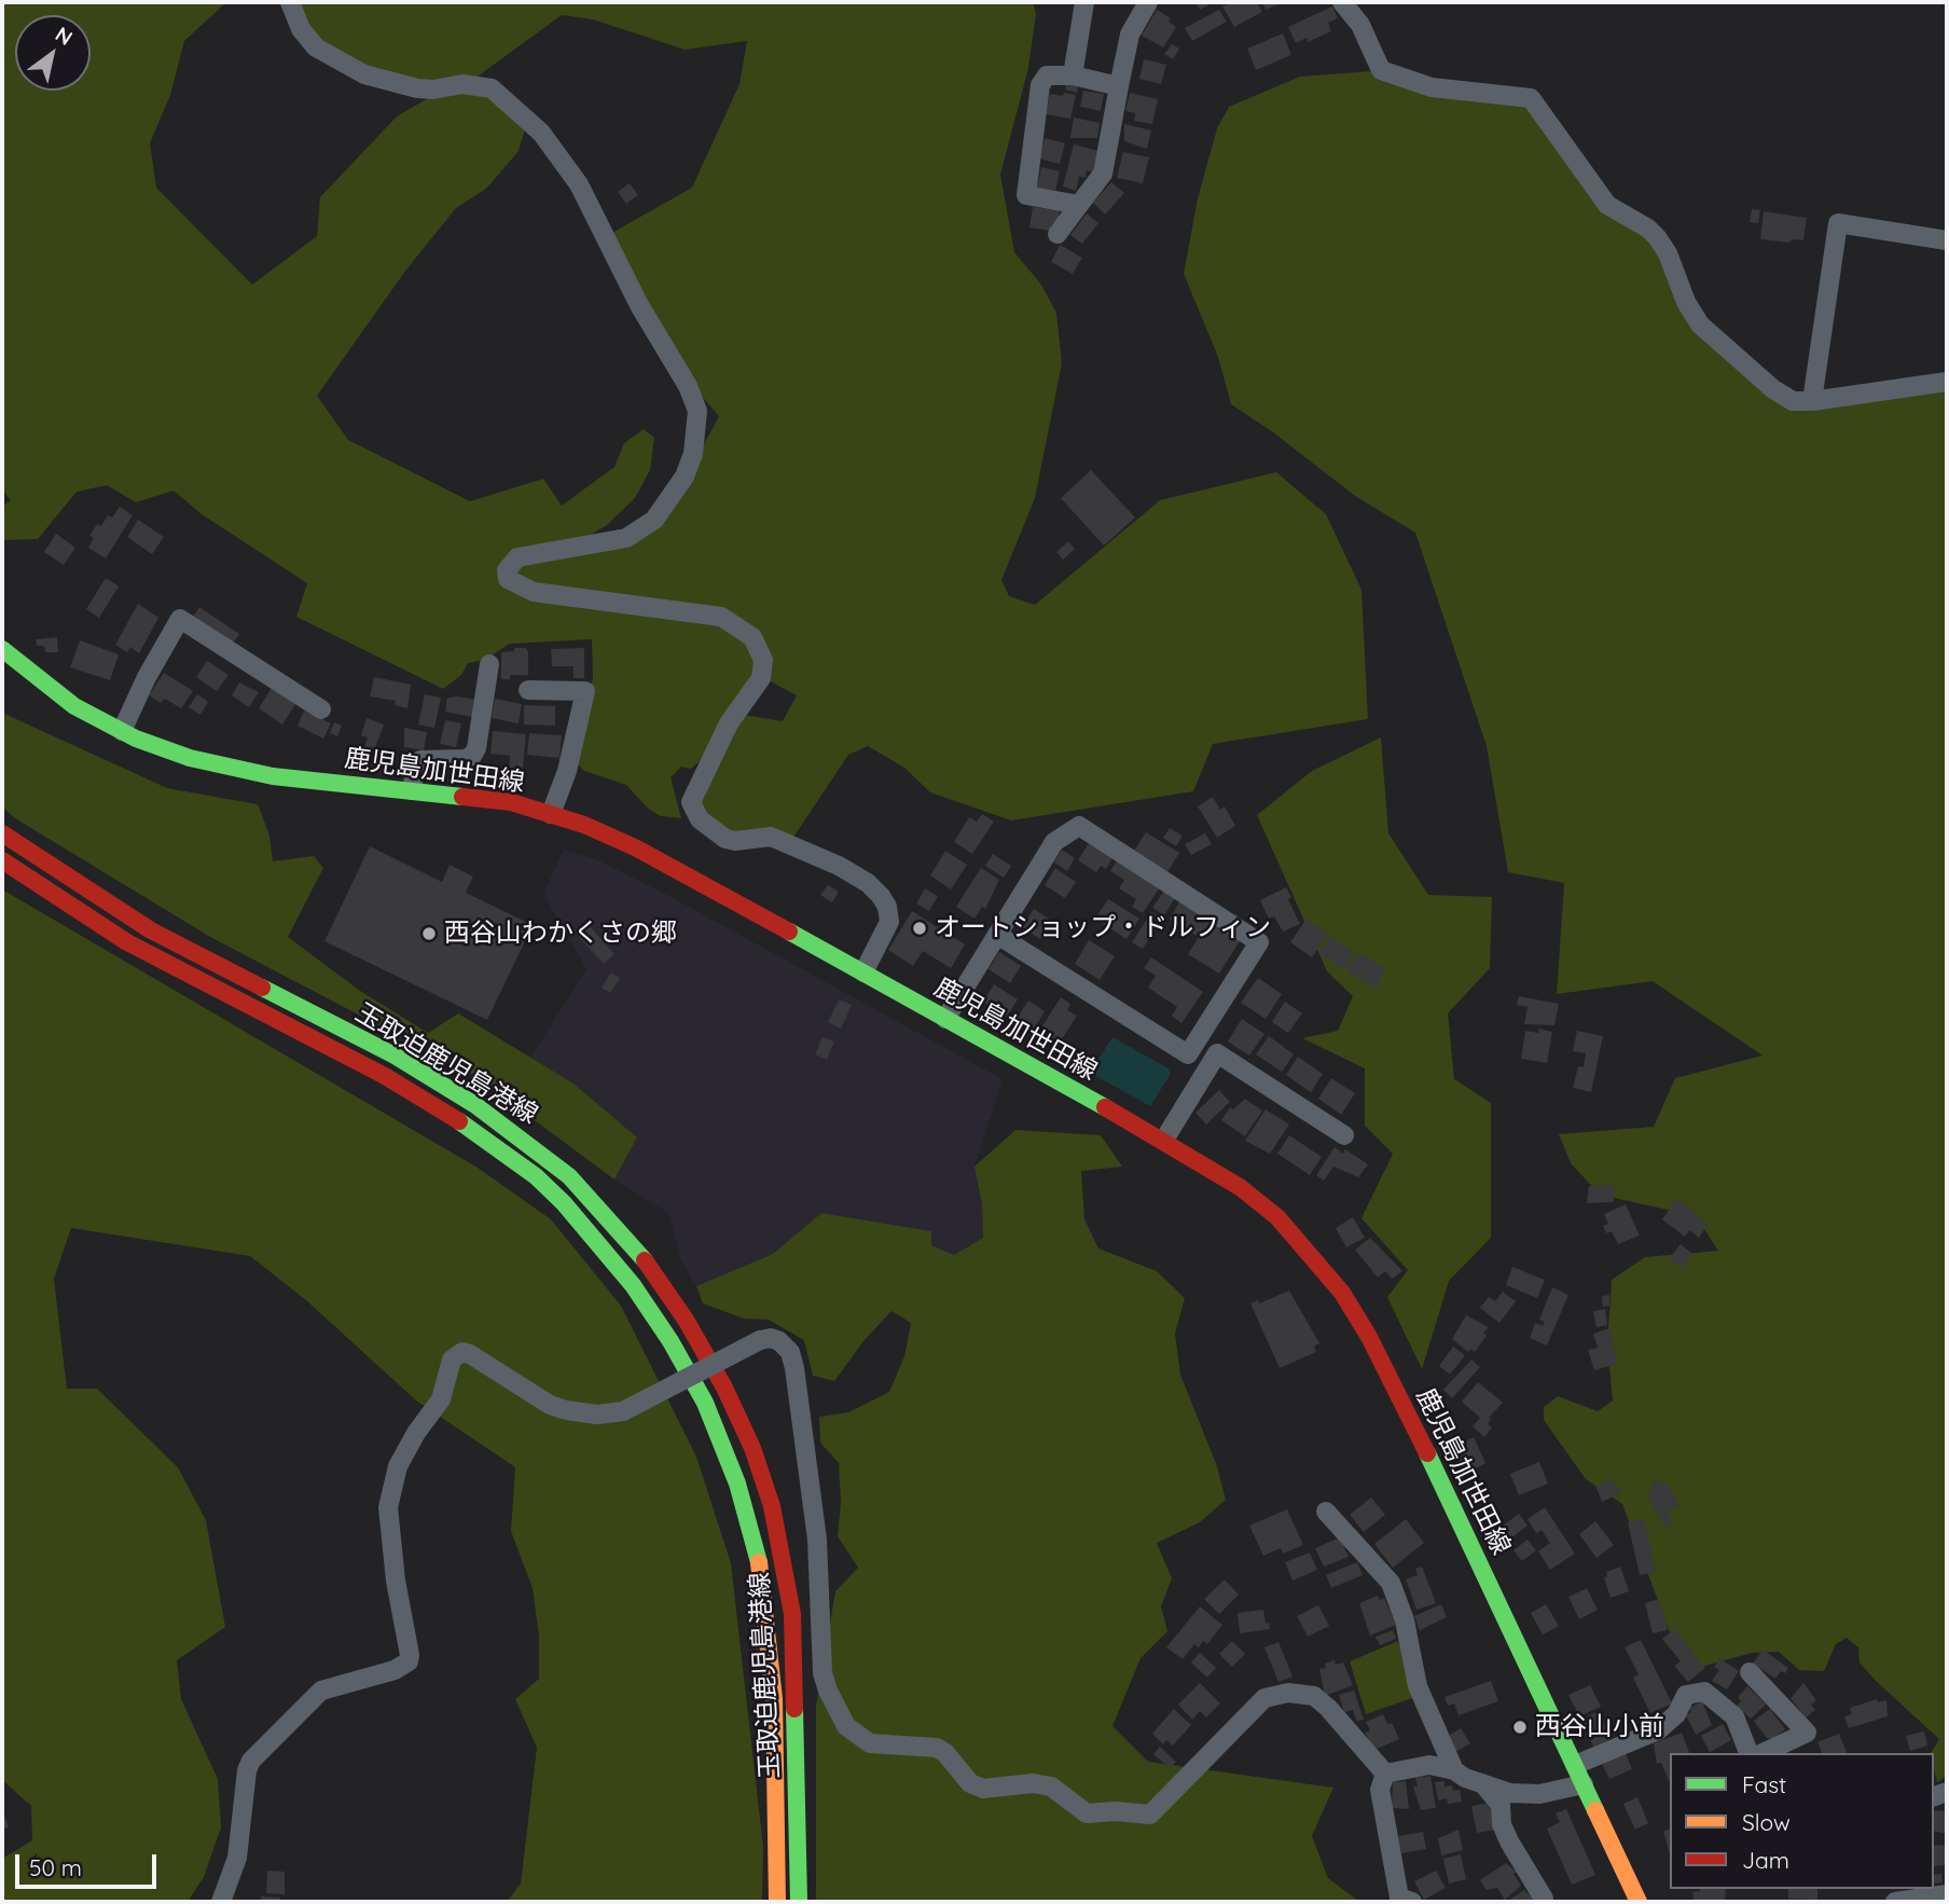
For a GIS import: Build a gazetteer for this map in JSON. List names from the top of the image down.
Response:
{
  "streets": {
    "main road": ["鹿児島加世田線", "玉取迫鹿児島港線"]
  },
  "places": ["オートショップ・ドルフィン", "西谷山わかくさの郷", "西谷山小前"],
  "legend": ["Fast", "Slow", "Jam"],
  "scale_bar": "50 m",
  "north": "top right"
}
